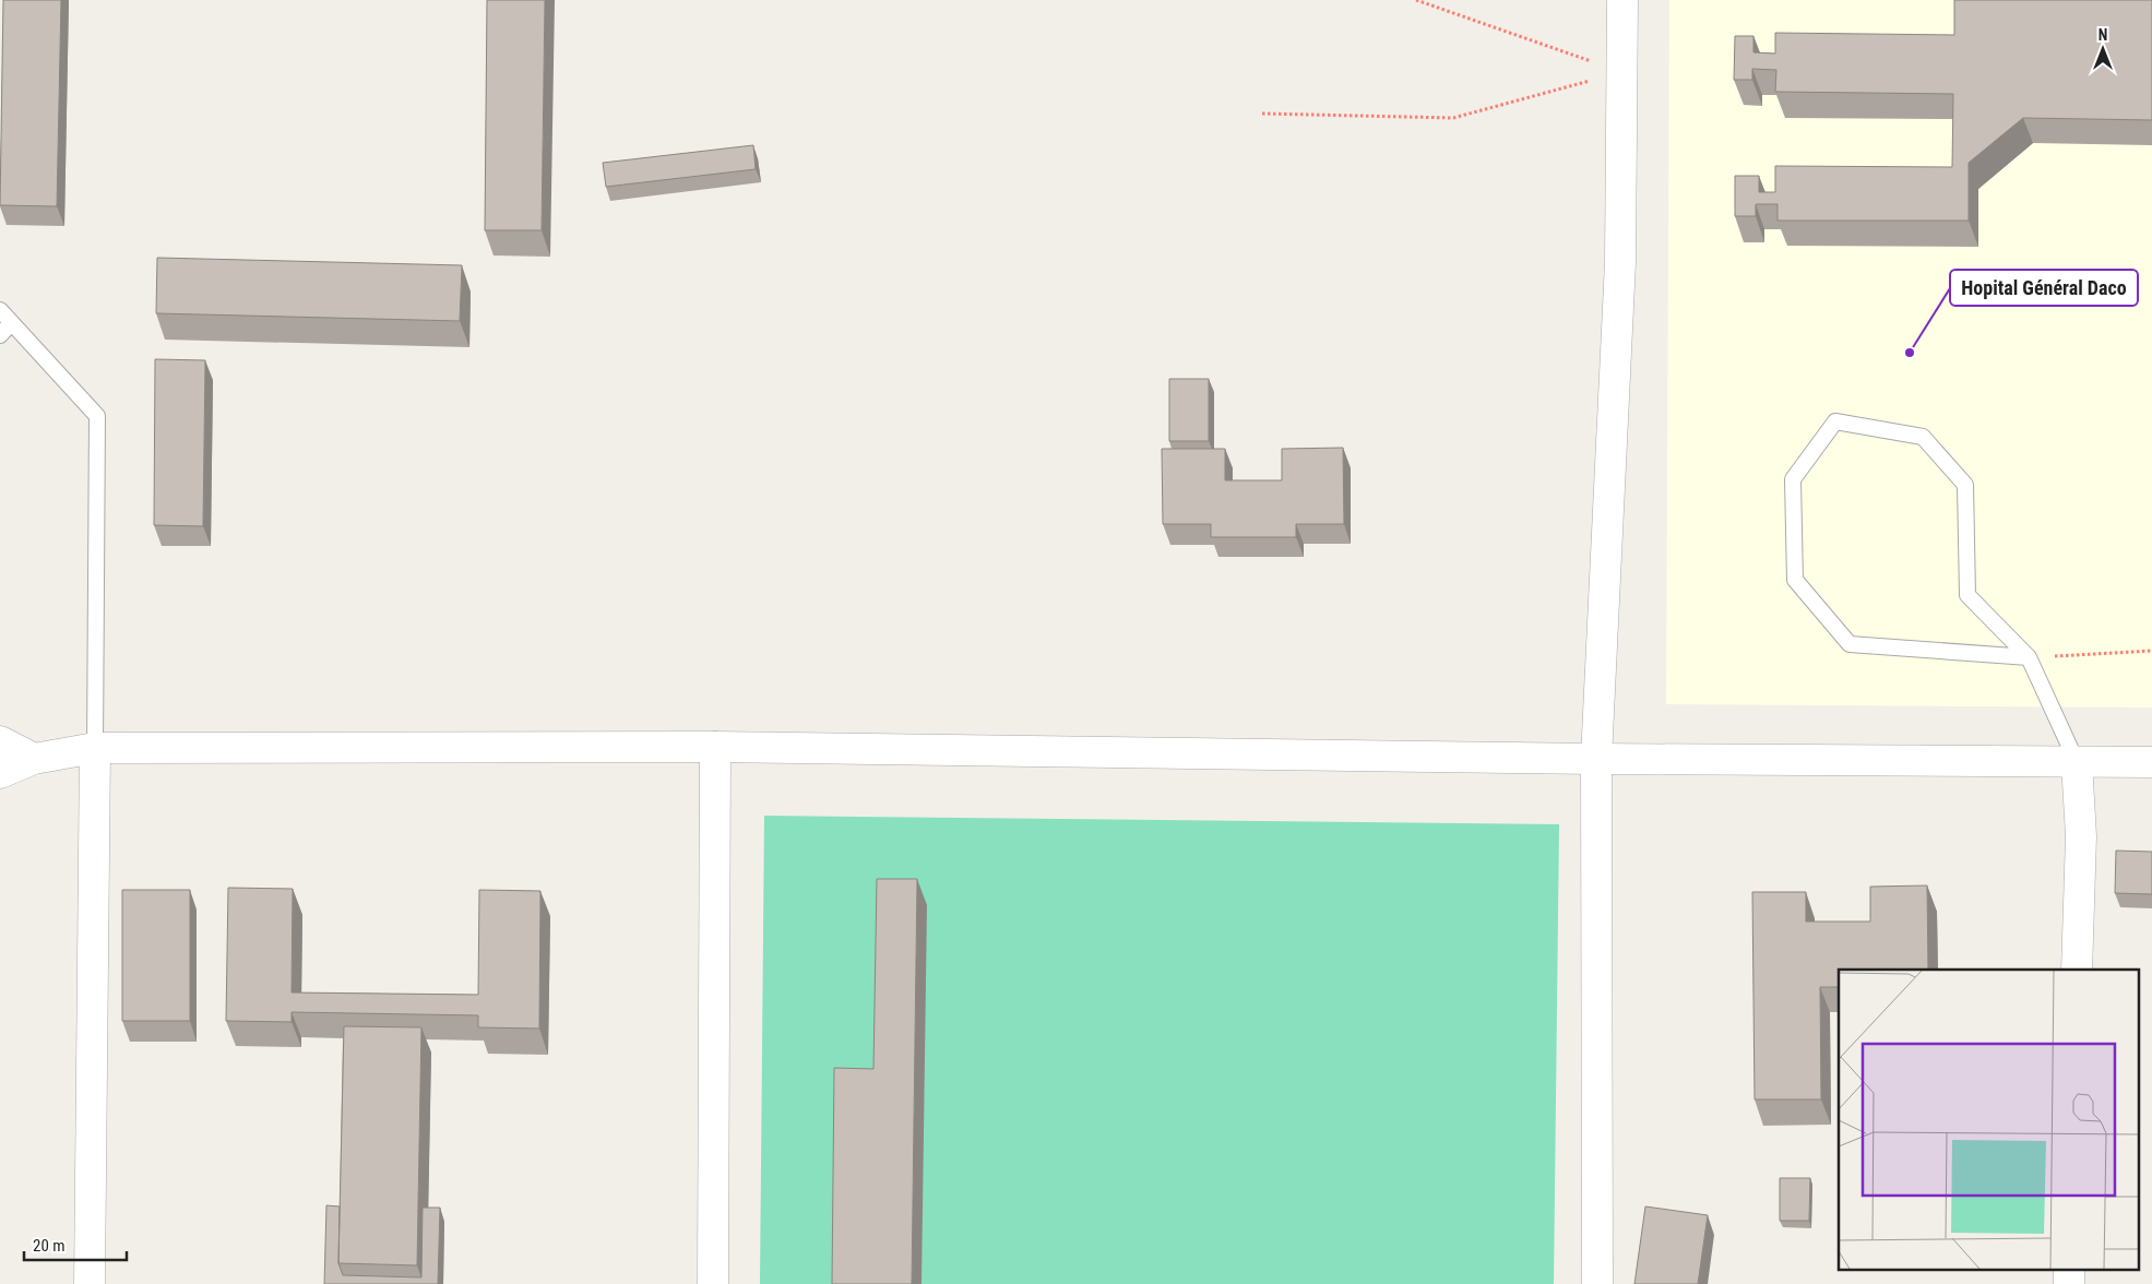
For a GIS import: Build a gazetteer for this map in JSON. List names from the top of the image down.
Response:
{
  "places": ["Hopital Général Daco"],
  "scale_bar": "20 m",
  "north": "top"
}
